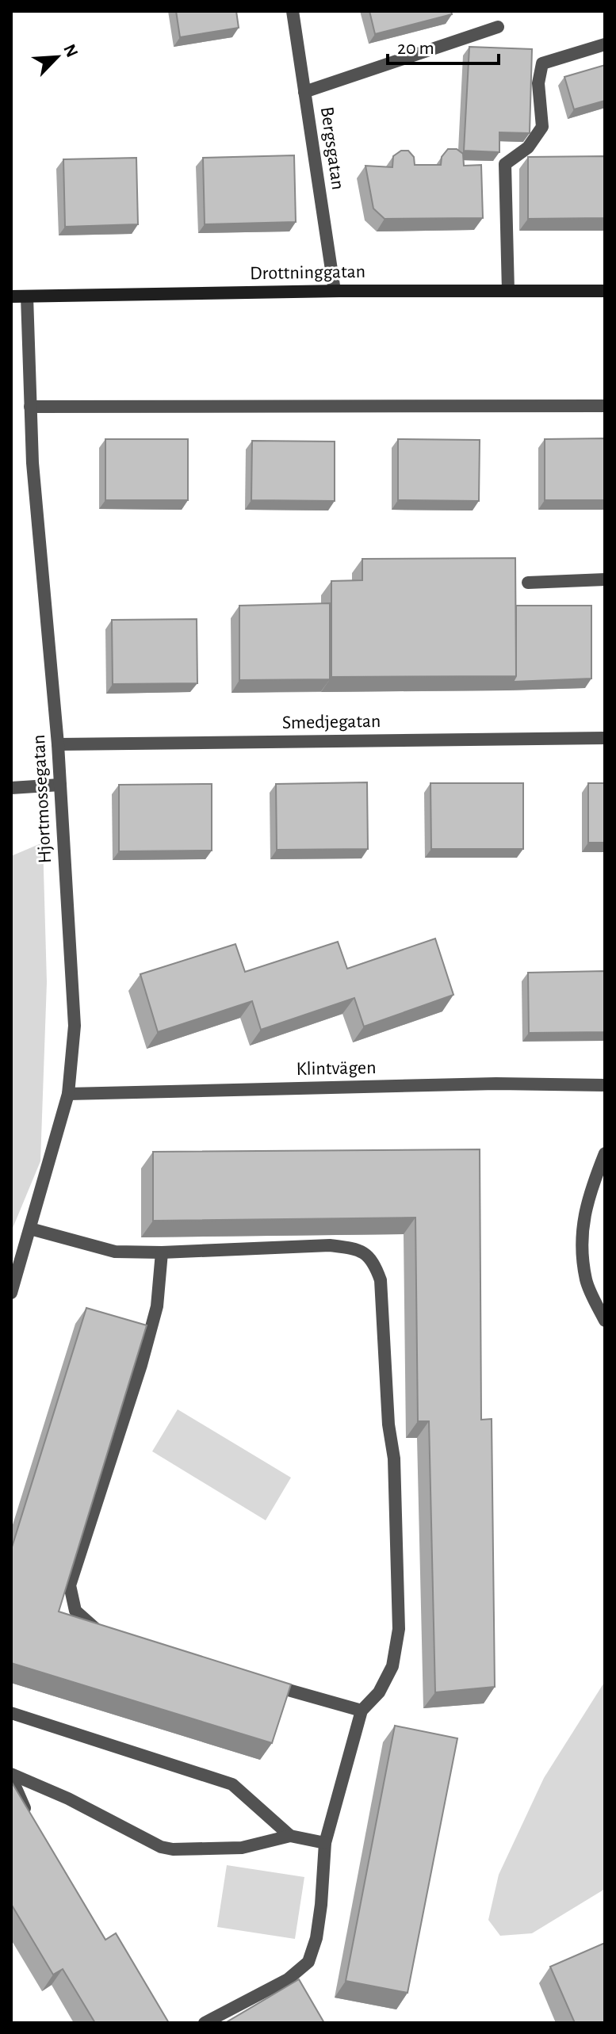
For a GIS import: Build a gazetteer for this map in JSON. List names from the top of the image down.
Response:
{
  "streets": {
    "street": [
      "Bergsgatan",
      "Drottninggatan",
      "Smedjegatan",
      "Hjortmossegatan",
      "Klintvägen"
    ]
  },
  "crossings": [
    ["Bergsgatan", "Drottninggatan"],
    ["Drottninggatan", "Hjortmossegatan"],
    ["Smedjegatan", "Hjortmossegatan"],
    ["Hjortmossegatan", "Klintvägen"]
  ],
  "scale_bar": "20 m",
  "north": "top right"
}
